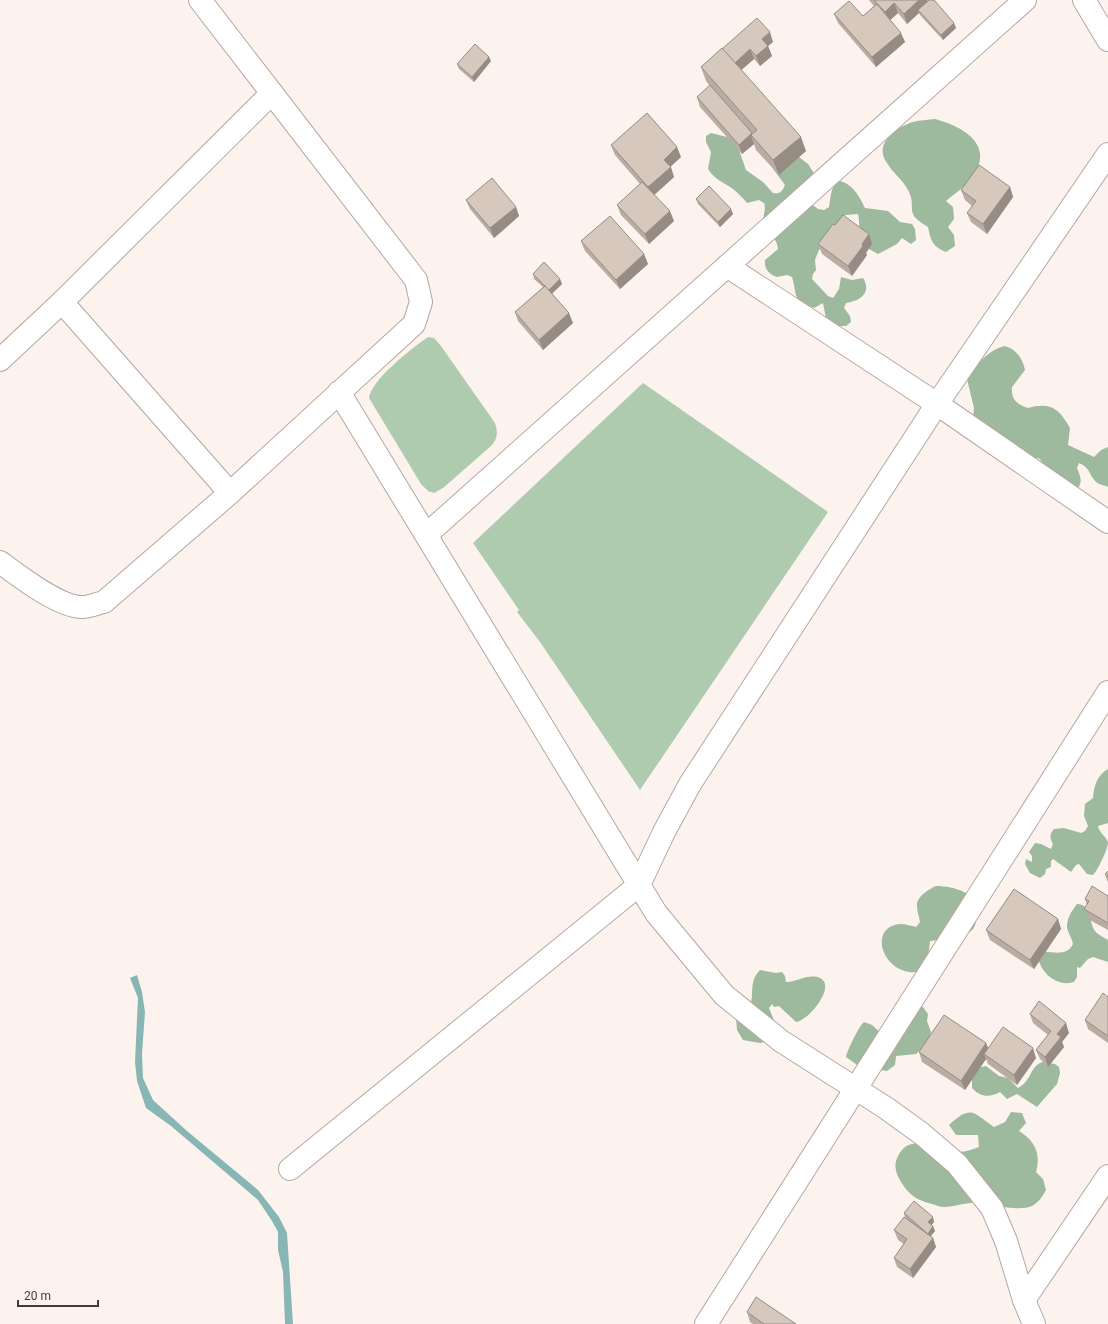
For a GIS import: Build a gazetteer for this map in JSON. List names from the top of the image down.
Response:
{
  "scale_bar": "20 m"
}
